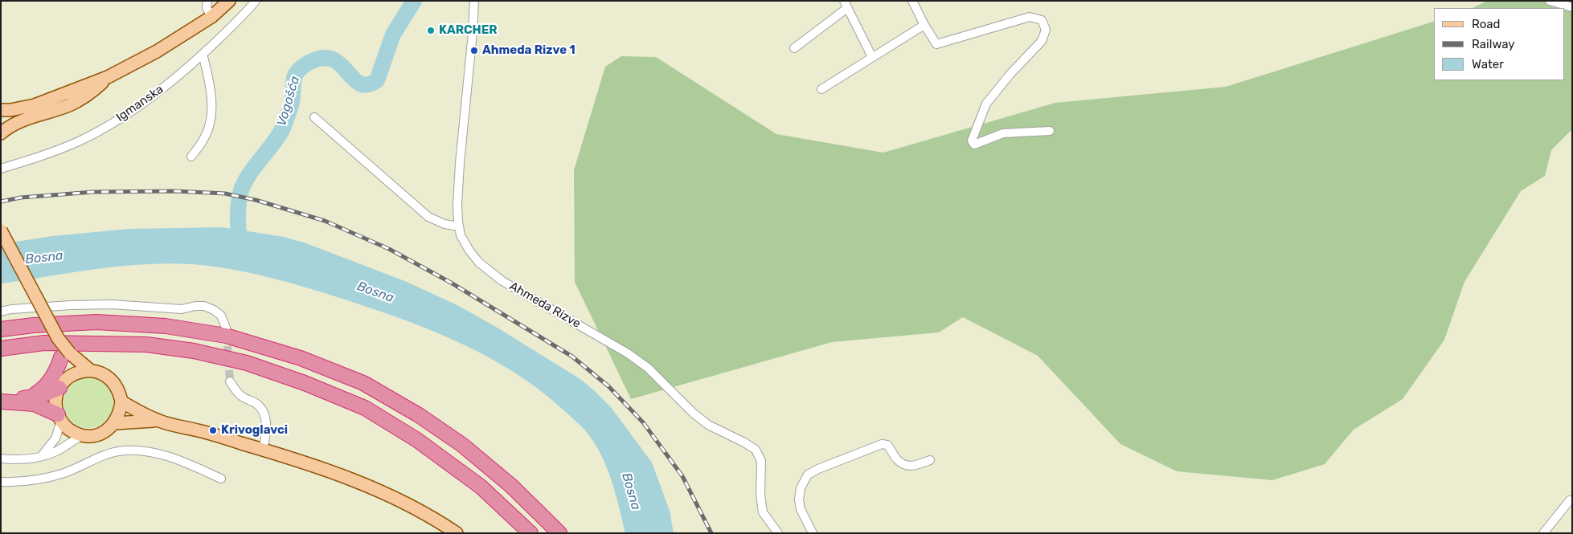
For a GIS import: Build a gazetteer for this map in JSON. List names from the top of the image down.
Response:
{
  "streets": {
    "street": ["Igmanska", "Ahmeda Rizve"]
  },
  "water": ["Vogošća", "Bosna"],
  "places": ["KARCHER", "Ahmeda Rizve 1", "Krivoglavci"],
  "legend": ["Road", "Railway", "Water"]
}
